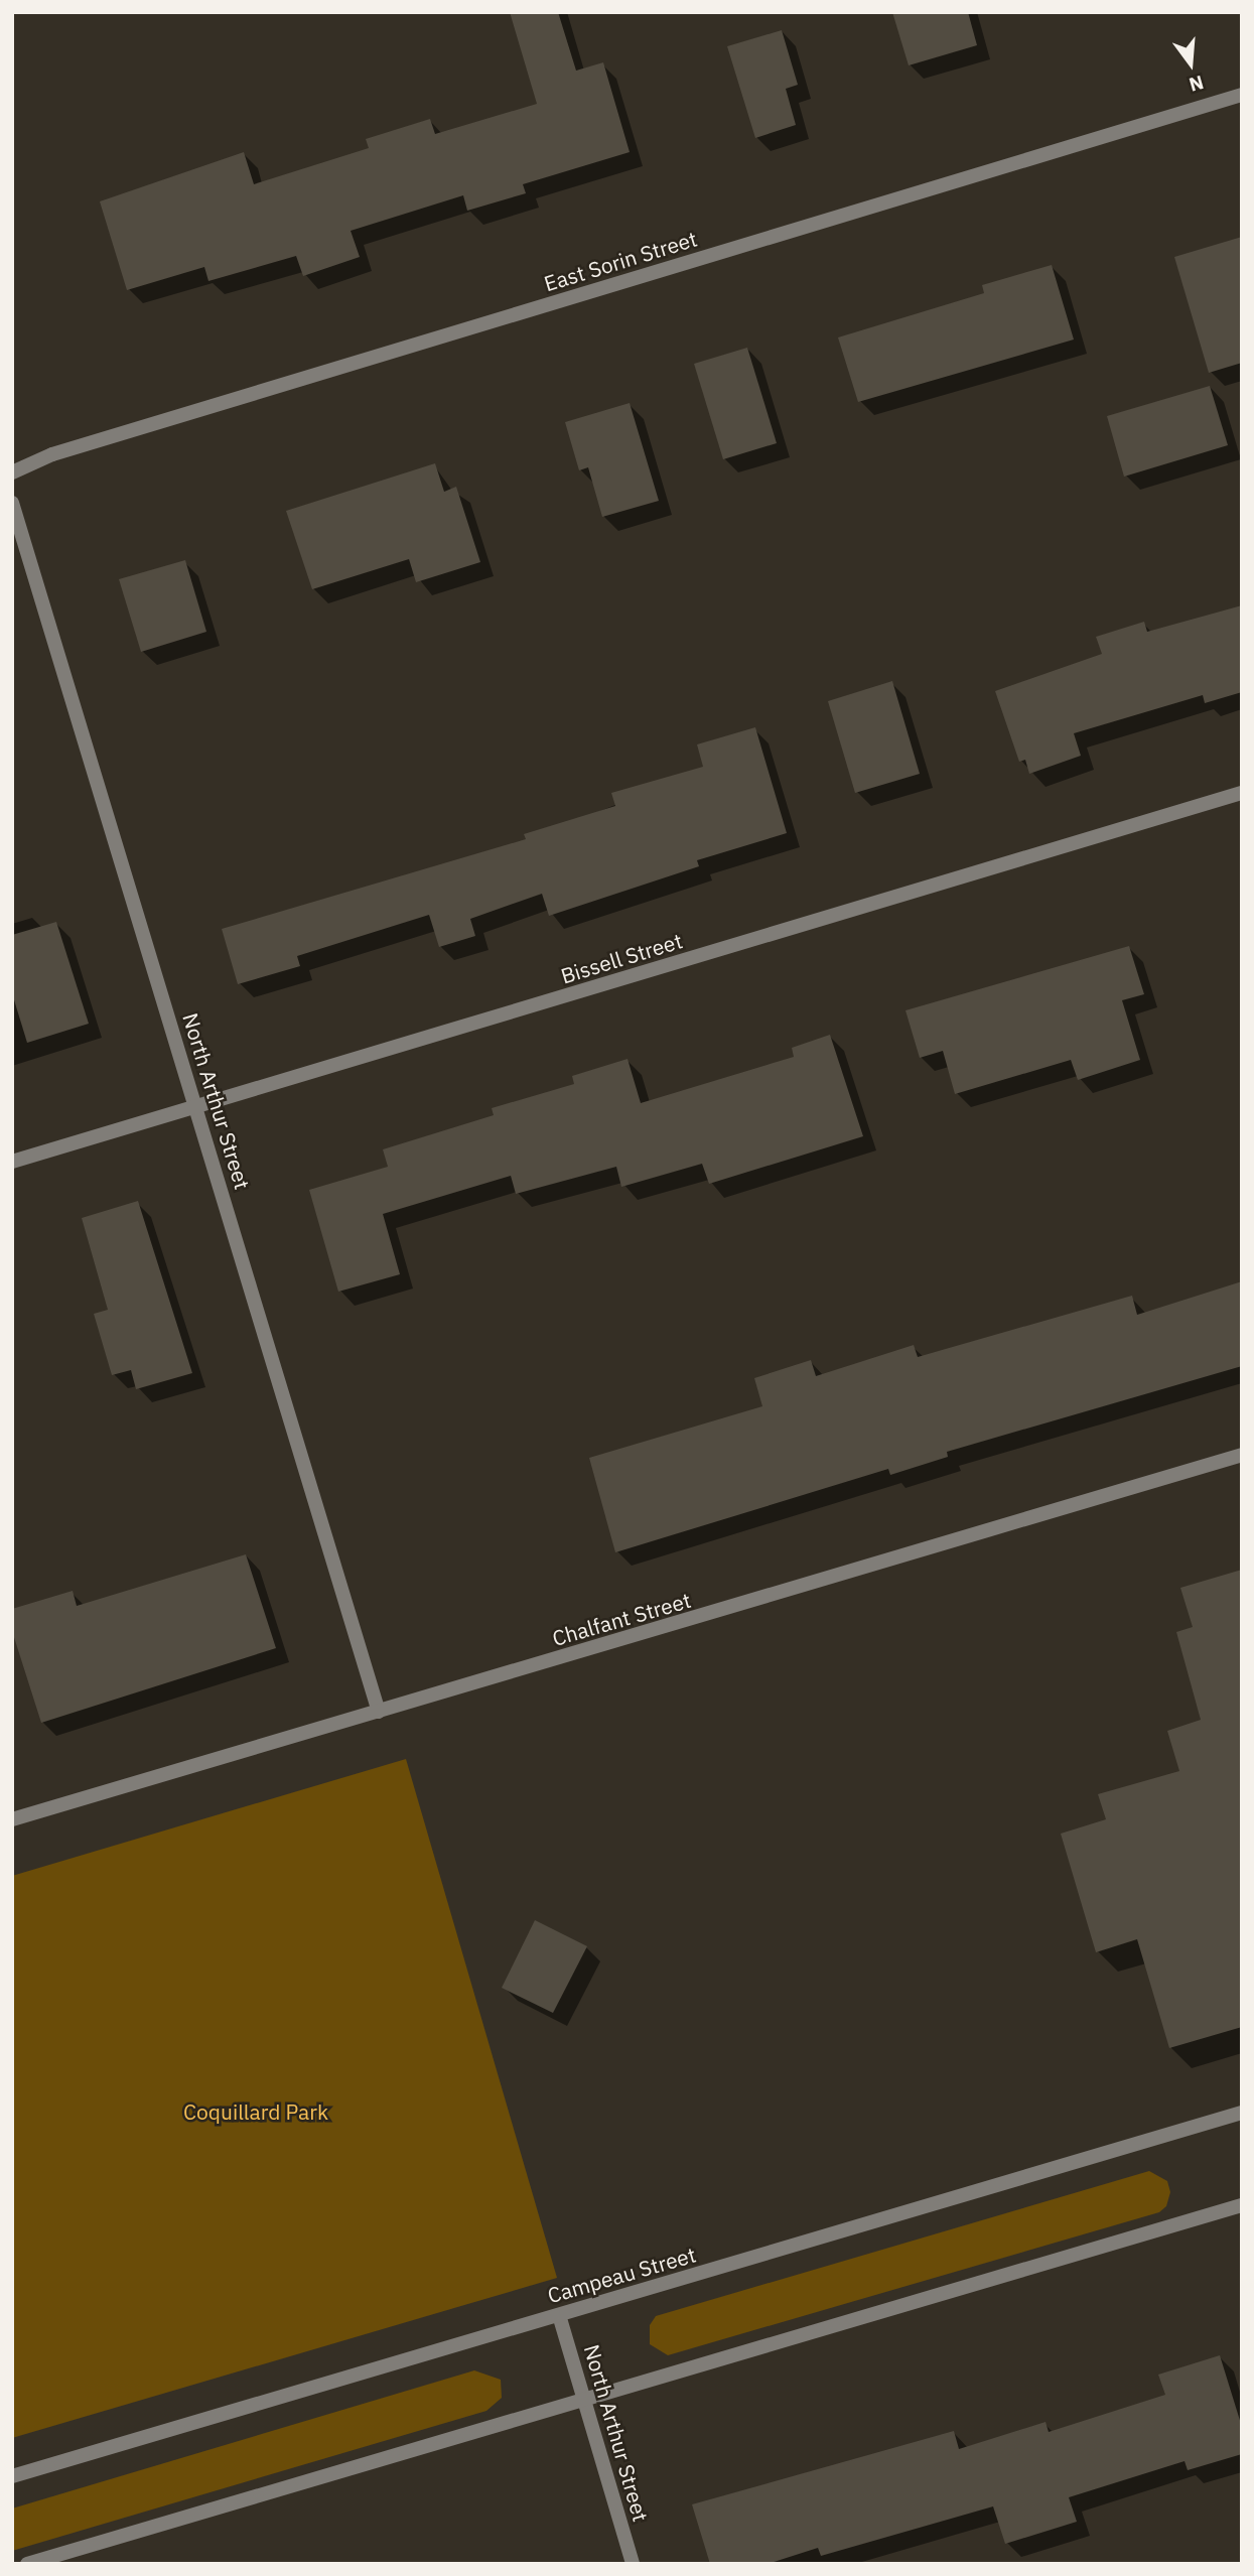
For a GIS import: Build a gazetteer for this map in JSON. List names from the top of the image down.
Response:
{
  "streets": {
    "street": [
      "East Sorin Street",
      "Bissell Street",
      "North Arthur Street",
      "Chalfant Street",
      "Campeau Street"
    ]
  },
  "crossings": [
    ["Bissell Street", "North Arthur Street"],
    ["North Arthur Street", "Chalfant Street"],
    ["North Arthur Street", "Campeau Street"]
  ],
  "parks": ["Coquillard Park"],
  "north": "bottom"
}
